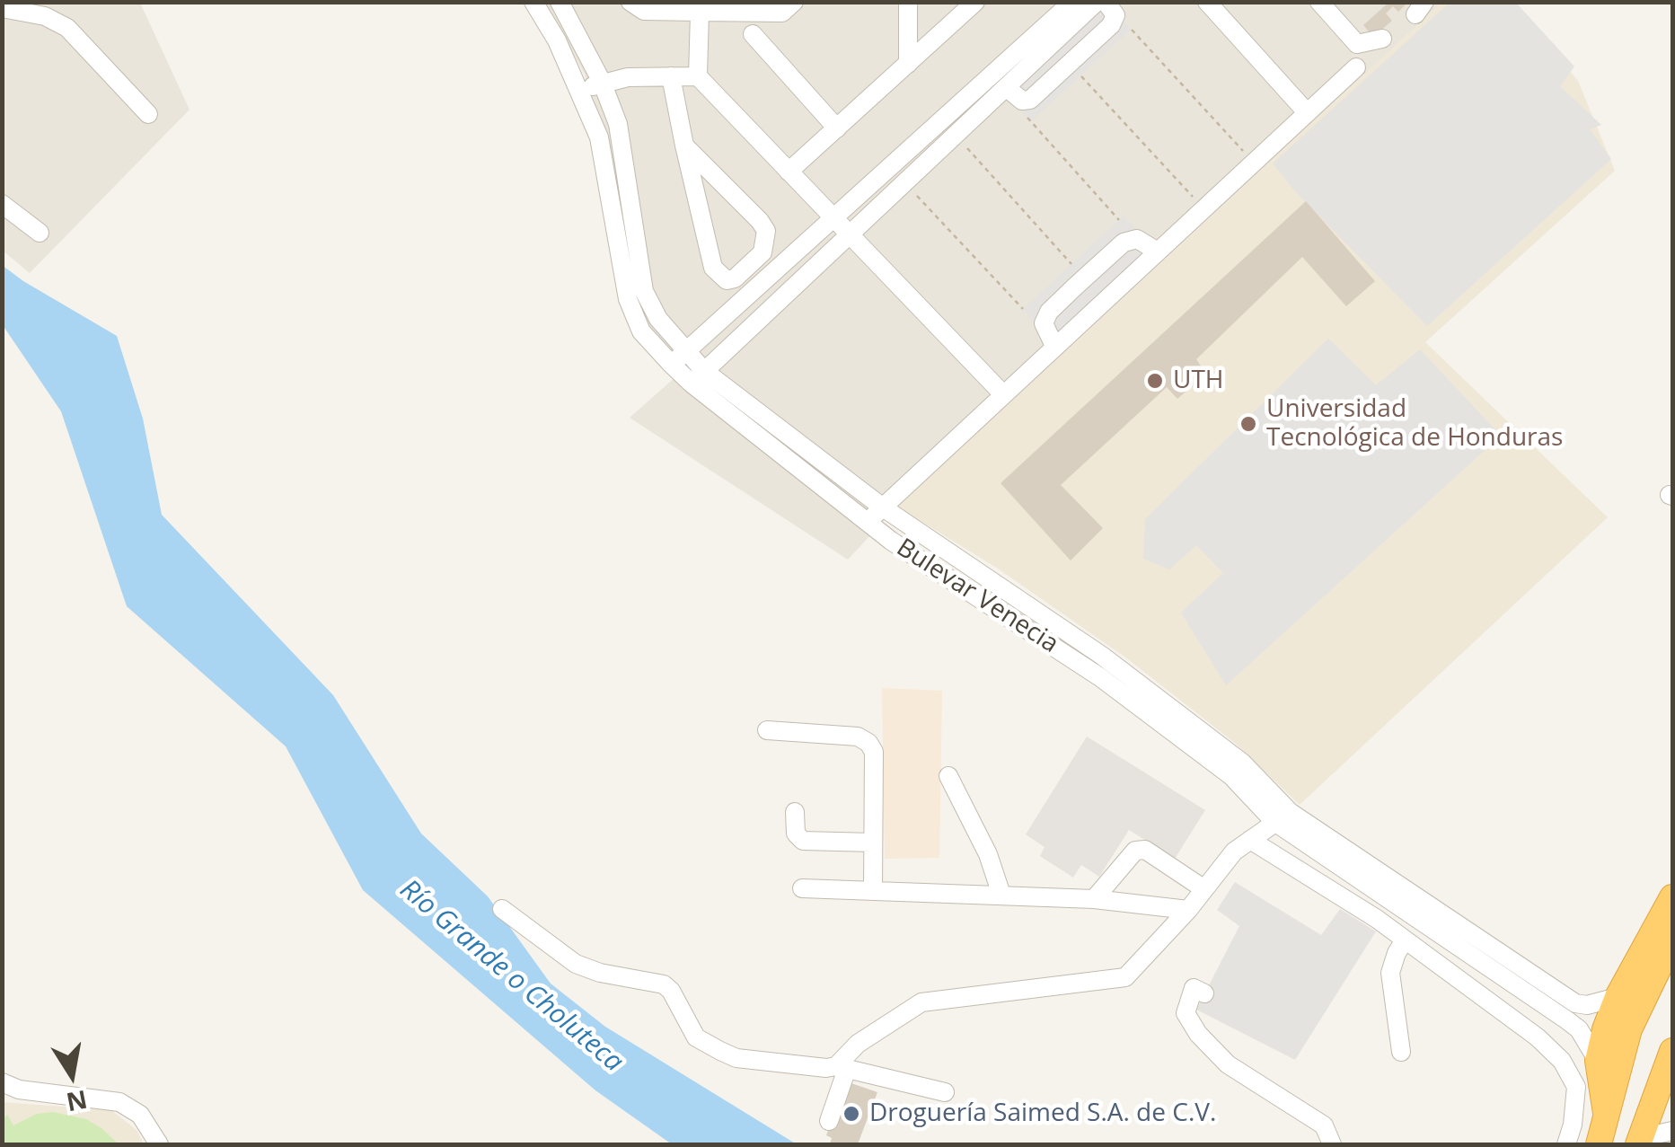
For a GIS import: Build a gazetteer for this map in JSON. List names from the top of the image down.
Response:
{
  "streets": {
    "street": ["Bulevar Venecia"]
  },
  "water": ["Río Grande o Choluteca"],
  "places": ["UTH", "Universidad Tecnológica de Honduras", "Droguería Saimed S.A. de C.V."],
  "north": "bottom"
}
